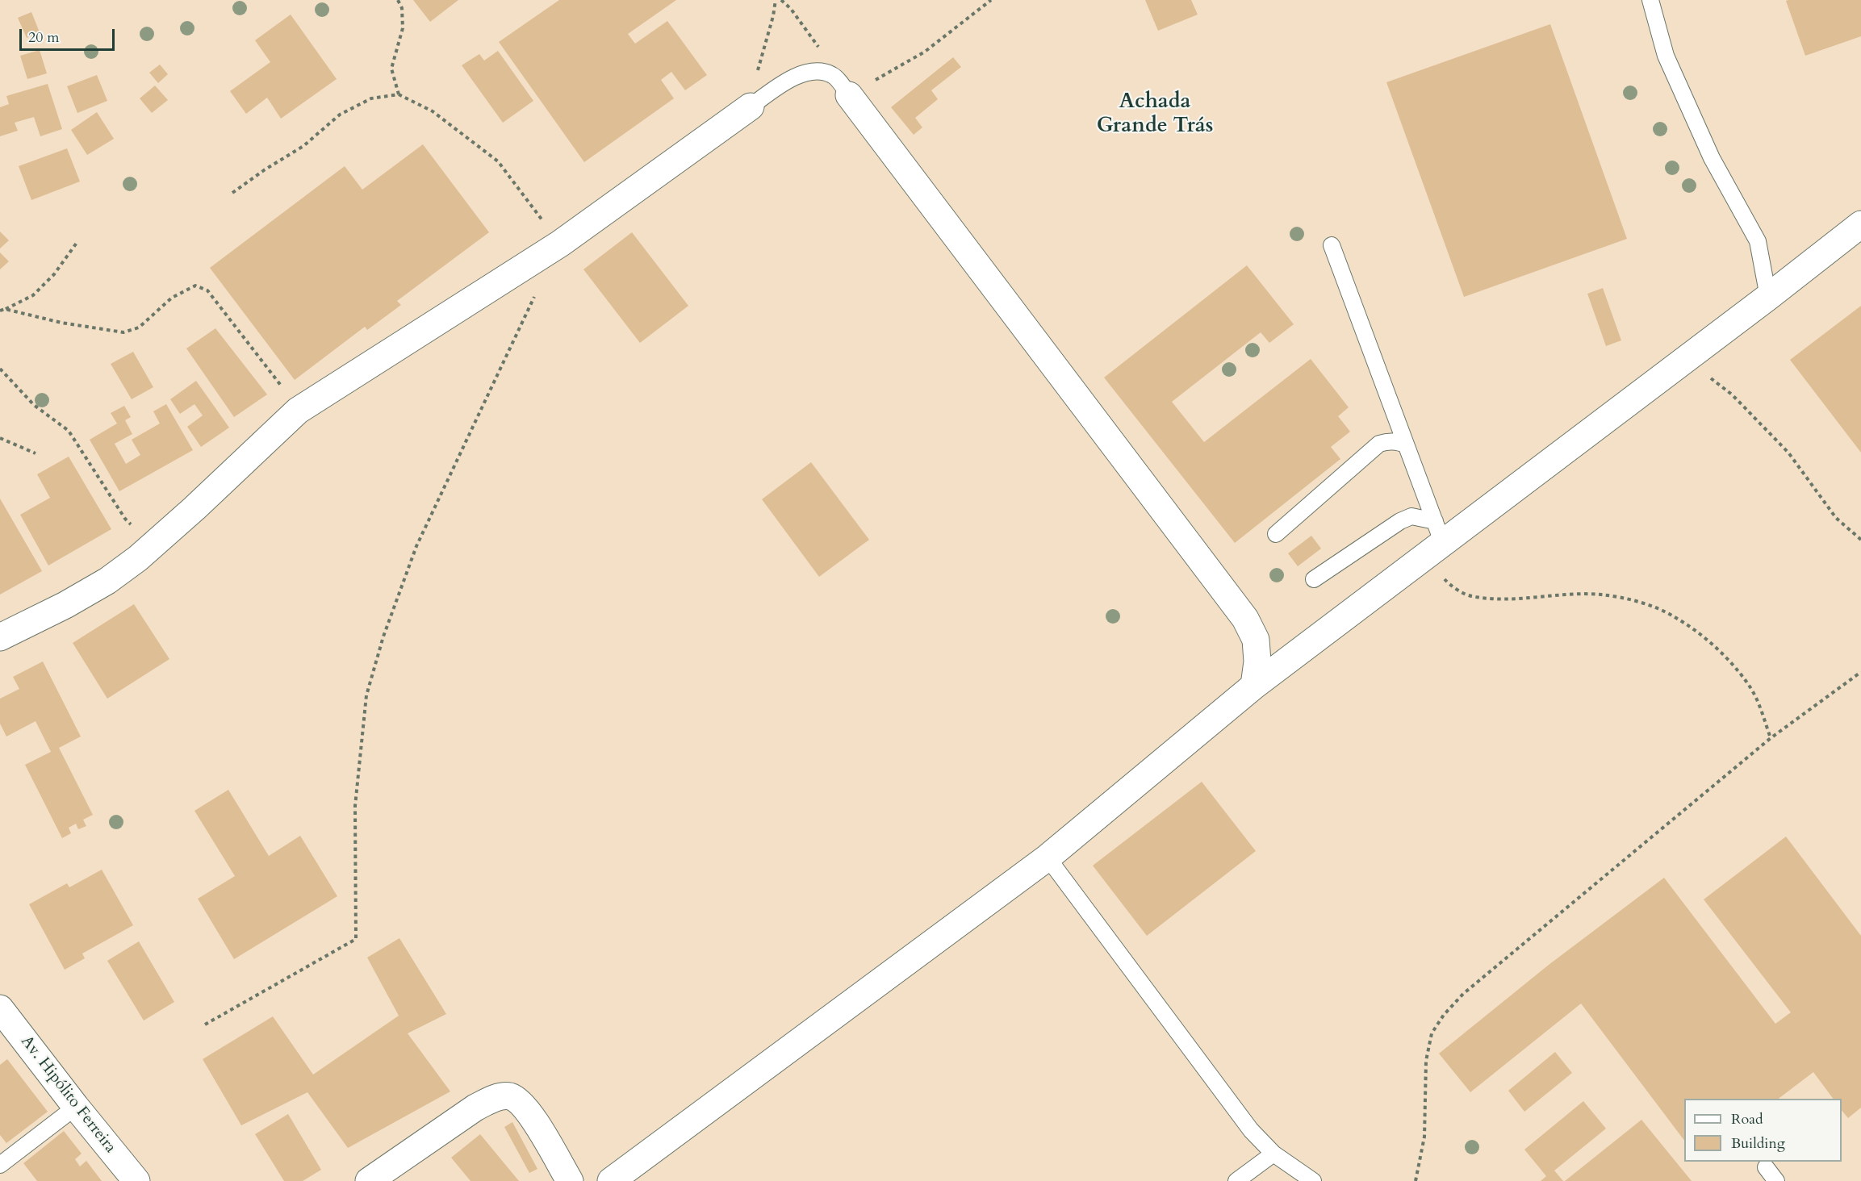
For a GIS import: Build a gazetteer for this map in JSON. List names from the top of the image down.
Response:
{
  "streets": {
    "street": ["Av. Hipólito Ferreira"]
  },
  "districts": ["Achada Grande Trás"],
  "legend": ["Road", "Building"],
  "scale_bar": "20 m"
}
